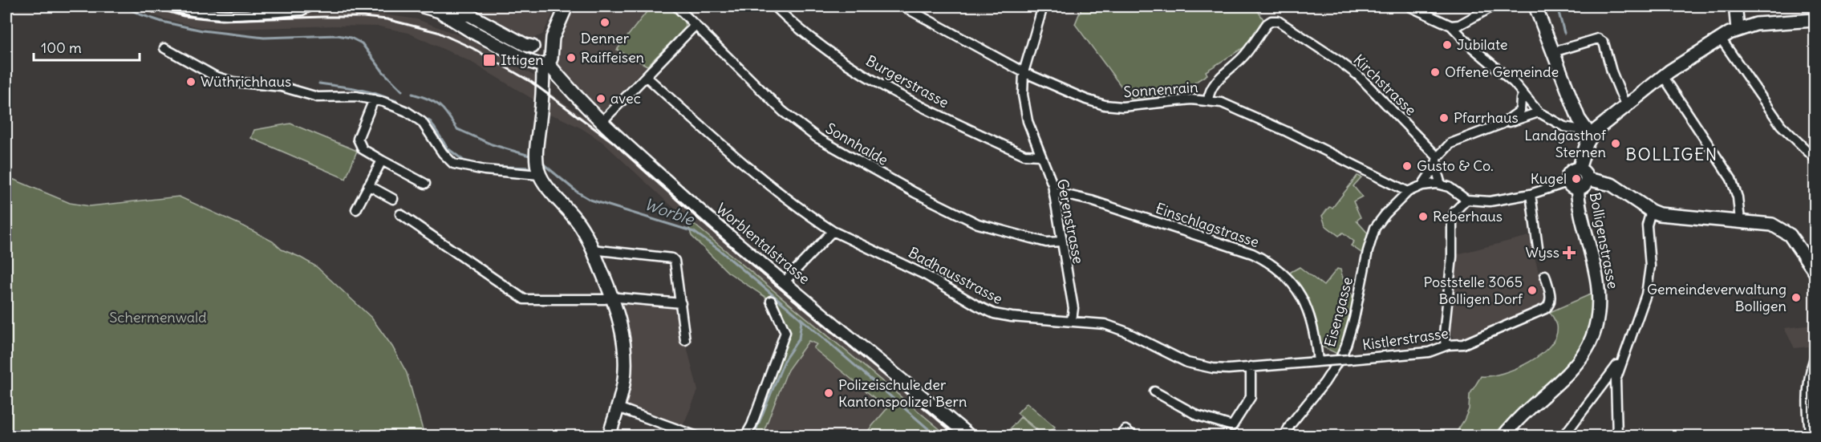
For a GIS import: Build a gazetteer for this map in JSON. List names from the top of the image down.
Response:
{
  "streets": {
    "main road": ["Bolligenstrasse", "Worblentalstrasse"],
    "street": [
      "Burgerstrasse",
      "Kirchstrasse",
      "Sonnenrain",
      "Sonnhalde",
      "Gerenstrasse",
      "Einschlagstrasse",
      "Badhausstrasse",
      "Eisengasse",
      "Kistlerstrasse"
    ]
  },
  "crossings": [
    ["Burgerstrasse", "Gerenstrasse"],
    ["Kirchstrasse", "Sonnenrain"],
    ["Sonnenrain", "Gerenstrasse"],
    ["Sonnenrain", "Eisengasse"],
    ["Sonnhalde", "Gerenstrasse"],
    ["Gerenstrasse", "Einschlagstrasse"],
    ["Gerenstrasse", "Badhausstrasse"],
    ["Gerenstrasse", "Kistlerstrasse"],
    ["Einschlagstrasse", "Kistlerstrasse"],
    ["Badhausstrasse", "Kistlerstrasse"]
  ],
  "districts": ["BOLLIGEN"],
  "water": ["Worble"],
  "parks": ["Schermenwald"],
  "places": {
    "other": [
      "Denner",
      "Jubilate",
      "Raiffeisen",
      "Offene Gemeinde",
      "Wüthrichhaus",
      "avec",
      "Pfarrhaus",
      "Landgasthof Sternen",
      "Gusto & Co.",
      "Kugel",
      "Reberhaus",
      "Poststelle 3065 Bolligen Dorf",
      "Gemeindeverwaltung Bolligen",
      "Polizeischule der Kantonspolizei Bern"
    ],
    "transit": ["Ittigen"],
    "health": ["Wyss"]
  },
  "scale_bar": "100 m"
}
